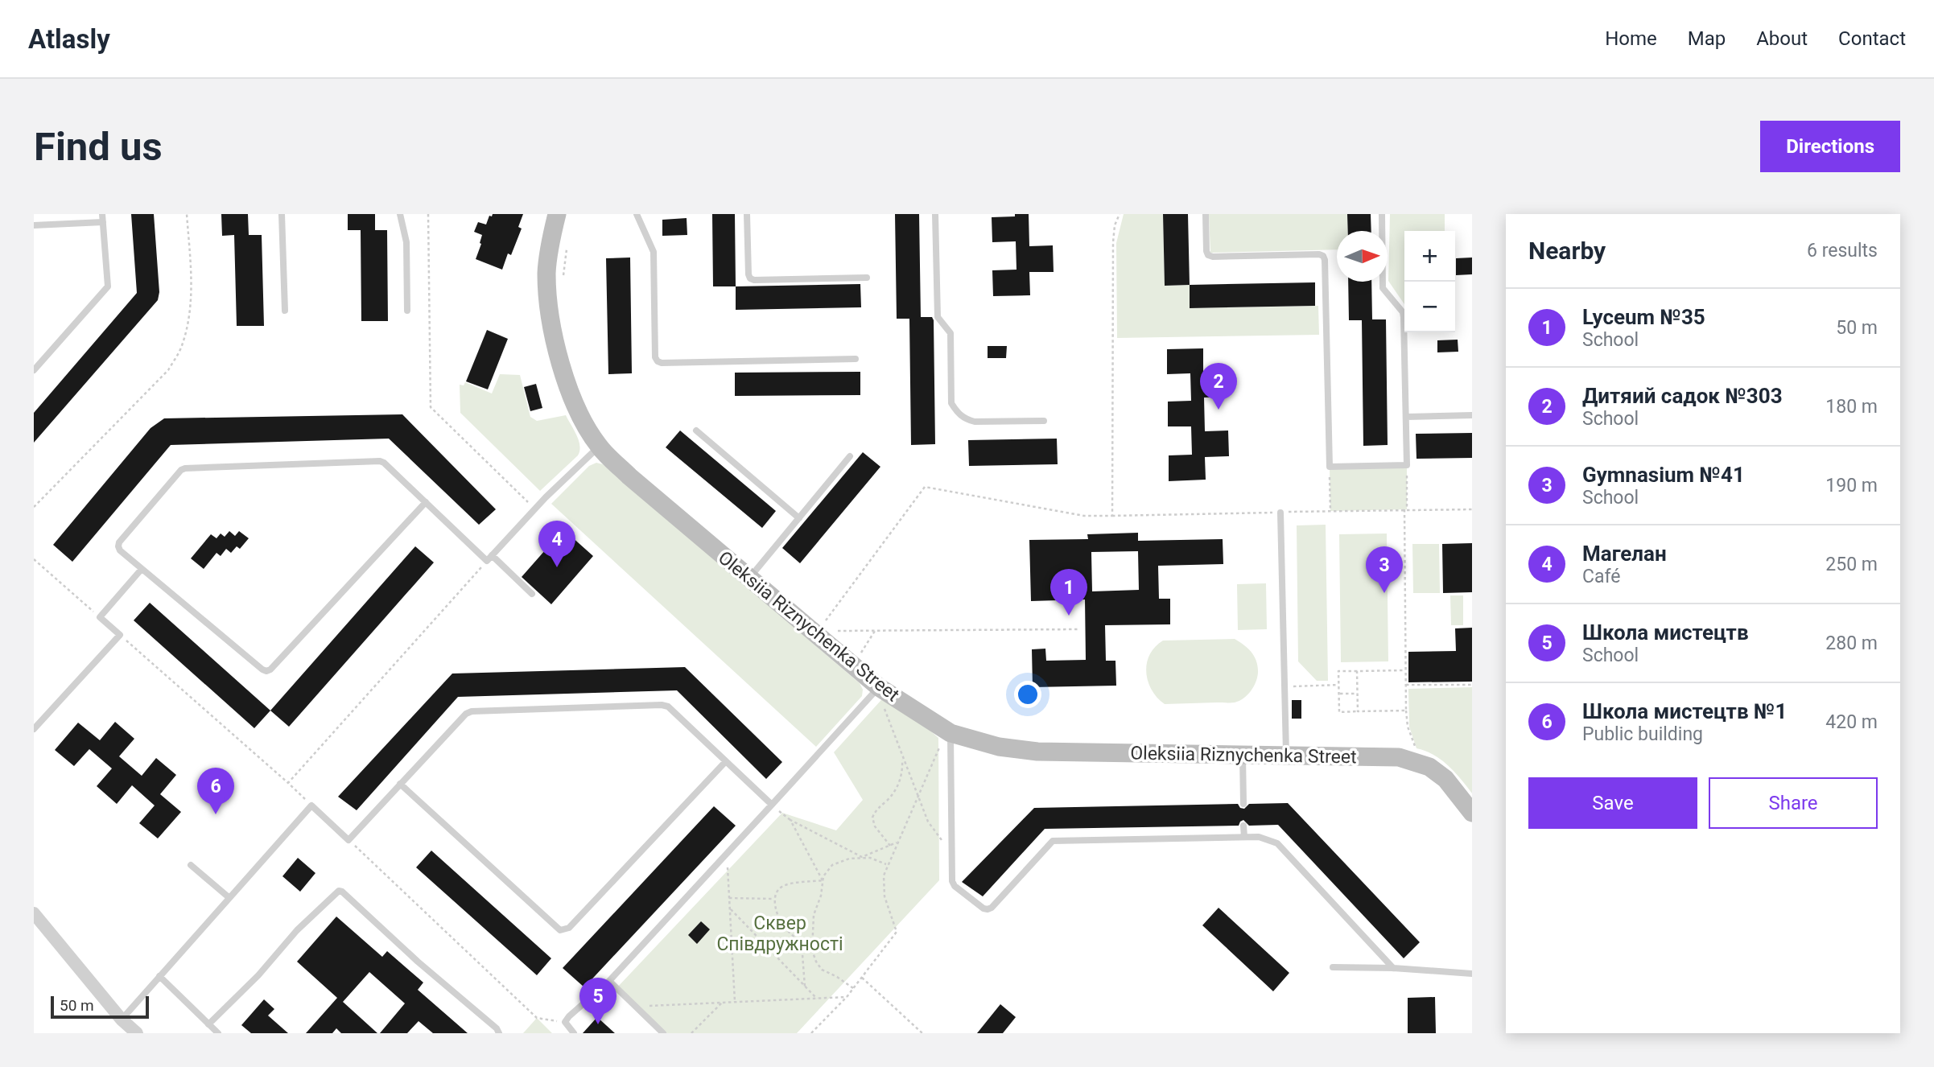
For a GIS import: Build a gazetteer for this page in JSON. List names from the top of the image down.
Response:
{
  "streets": {
    "street": ["Oleksiia Riznychenka Street"]
  },
  "parks": ["Сквер Співдружності"],
  "scale_bar": "50 m",
  "north": "right",
  "page": {
    "header": "Atlasly",
    "nav": [
      "Home",
      "Map",
      "About",
      "Contact"
    ],
    "buttons": [
      "Directions",
      ["Save", "Share"]
    ],
    "title": "Find us",
    "heading": ["Nearby", "6 results"],
    "map_buttons": ["+", "−"],
    "list": [
      {
        "mark": "1",
        "name": "Lyceum №35",
        "note": "School",
        "value": "50 m"
      },
      {
        "mark": "2",
        "name": "Дитяий садок №303",
        "note": "School",
        "value": "180 m"
      },
      {
        "mark": "3",
        "name": "Gymnasium №41",
        "note": "School",
        "value": "190 m"
      },
      {
        "mark": "4",
        "name": "Магелан",
        "note": "Café",
        "value": "250 m"
      },
      {
        "mark": "5",
        "name": "Школа мистецтв",
        "note": "School",
        "value": "280 m"
      },
      {
        "mark": "6",
        "name": "Школа мистецтв №1",
        "note": "Public building",
        "value": "420 m"
      }
    ],
    "pins": [
      "2",
      "4",
      "3",
      "1",
      "6",
      "5"
    ],
    "scale": "50 m"
  }
}
